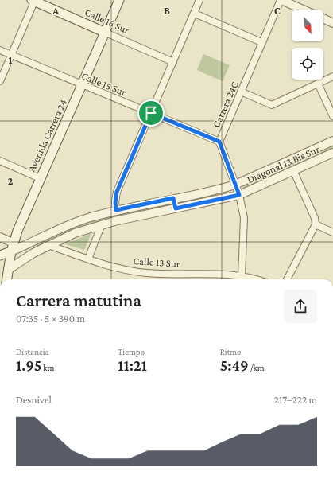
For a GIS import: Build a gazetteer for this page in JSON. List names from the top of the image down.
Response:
{
  "streets": {
    "main road": ["Calle 16 Sur", "Avenida Carrera 24"],
    "street": [
      "Calle 15 Sur",
      "Carrera 24C",
      "Diagonal 13 Bis Sur",
      "Calle 13 Sur"
    ]
  },
  "crossings": [
    ["Calle 16 Sur", "Avenida Carrera 24"],
    ["Calle 15 Sur", "Carrera 24C"],
    ["Calle 15 Sur", "Avenida Carrera 24"],
    ["Carrera 24C", "Diagonal 13 Bis Sur"],
    ["Carrera 24C", "Calle 13 Sur"],
    ["Avenida Carrera 24", "Diagonal 13 Bis Sur"],
    ["Diagonal 13 Bis Sur", "Calle 13 Sur"]
  ],
  "north": "bottom right",
  "page": {
    "heading": ["Carrera matutina", "07:35 · 5 × 390 m"],
    "stats": [
      ["Distancia", "1.95 km"],
      ["Tiempo", "11:21"],
      ["Ritmo", "5:49 /km"]
    ],
    "chart": ["Desnivel", "217–222 m"]
  },
  "grid": {
    "columns": ["A", "B", "C"],
    "rows": ["1", "2"]
  }
}
